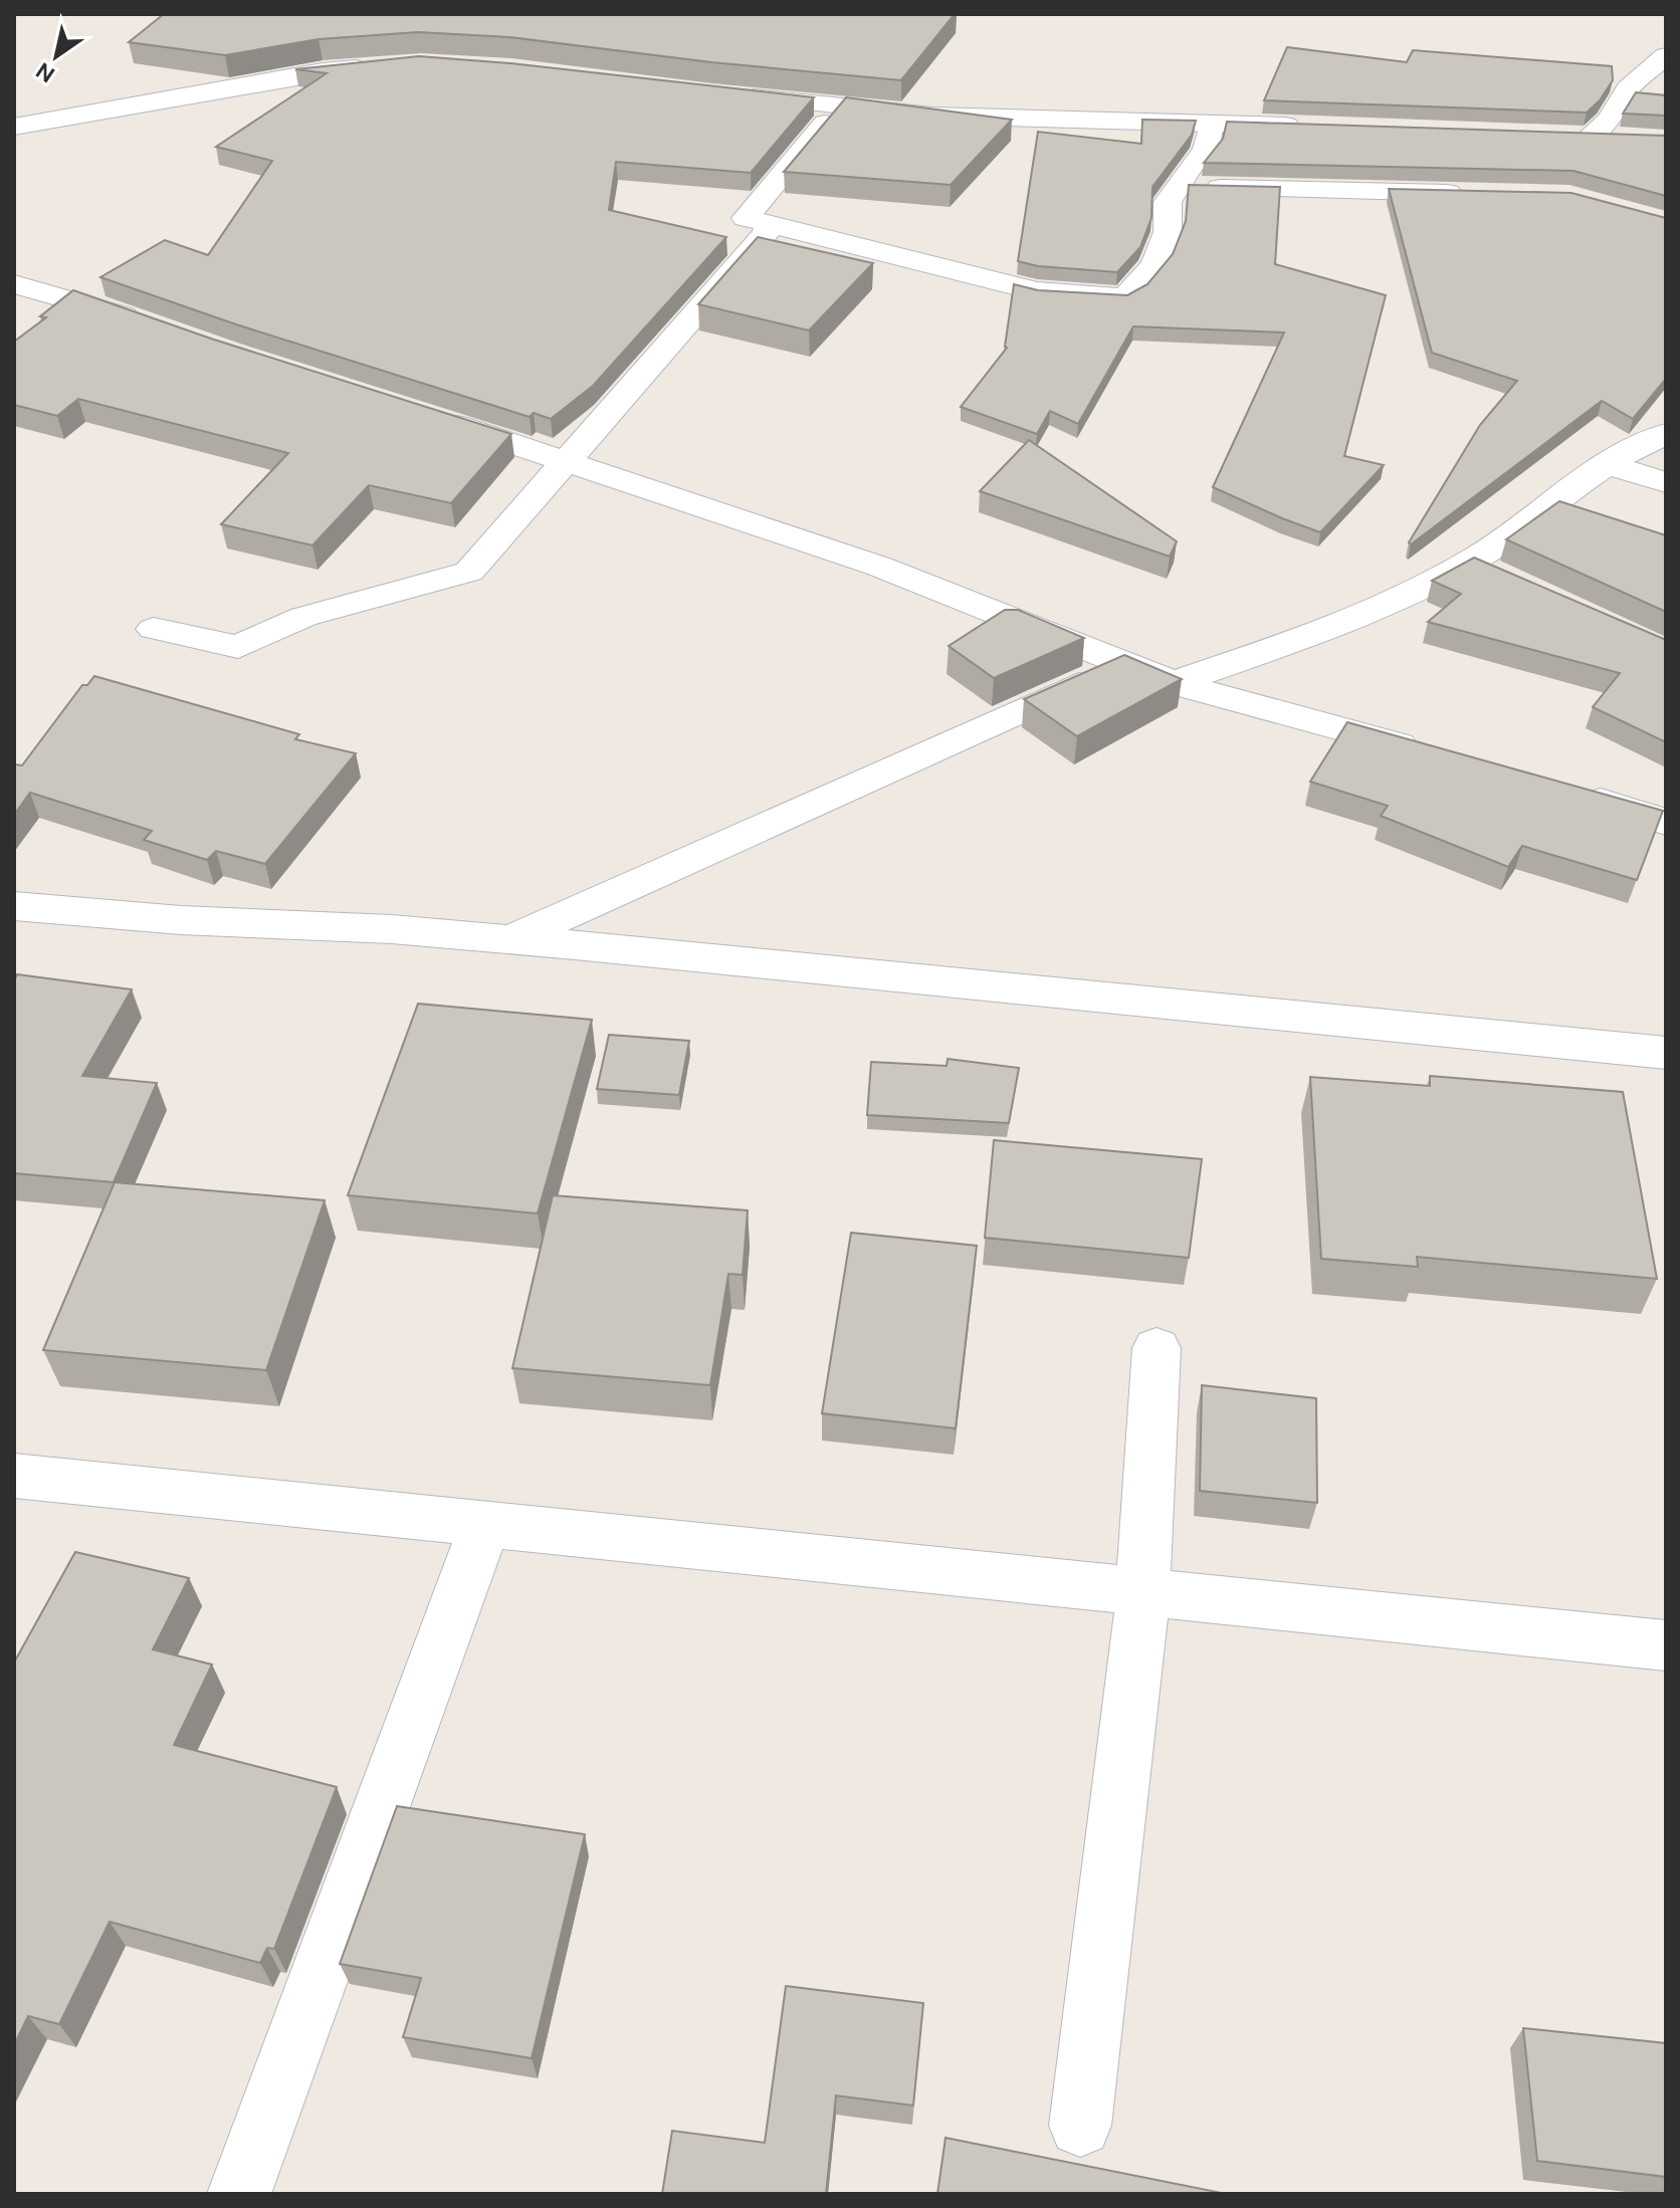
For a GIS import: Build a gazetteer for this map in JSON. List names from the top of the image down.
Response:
{
  "north": "bottom left"
}
